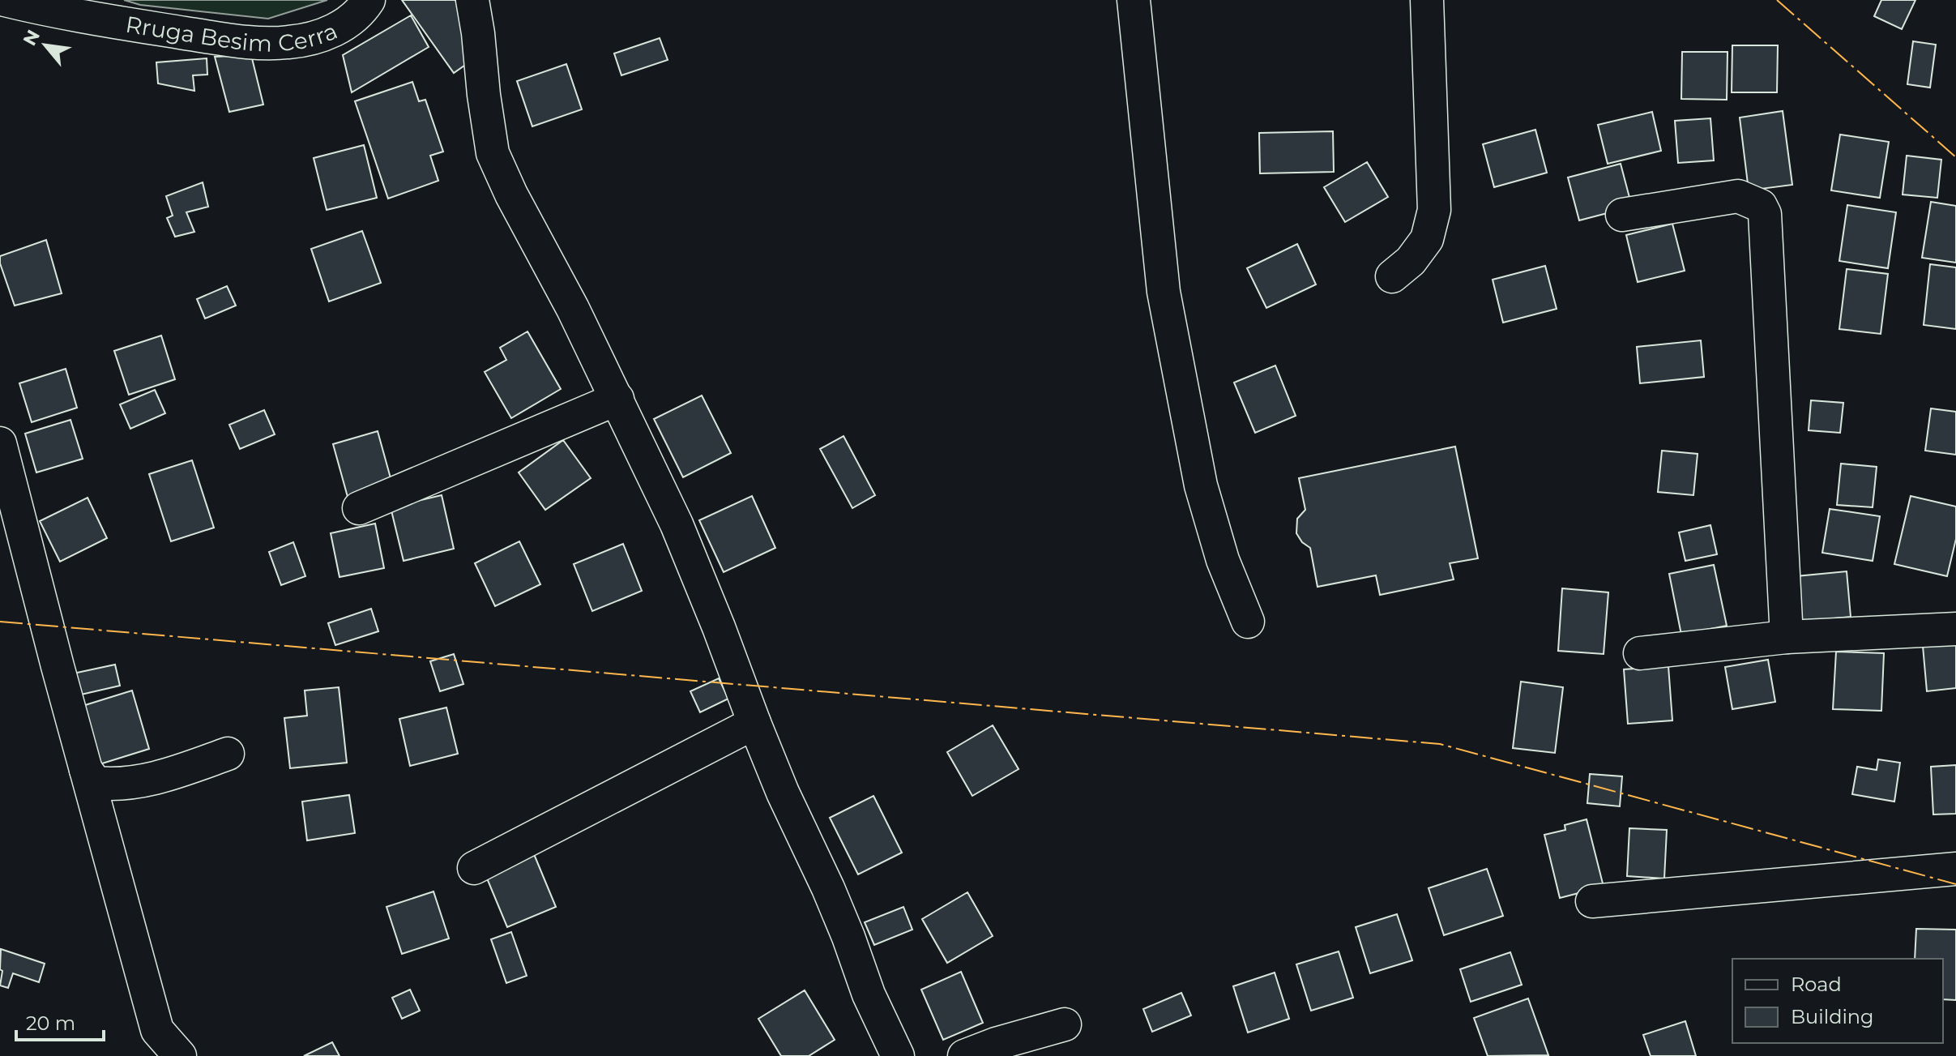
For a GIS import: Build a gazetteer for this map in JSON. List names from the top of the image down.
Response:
{
  "streets": {
    "street": ["Rruga Besim Cerra"]
  },
  "legend": ["Road", "Building"],
  "scale_bar": "20 m",
  "north": "top left"
}
